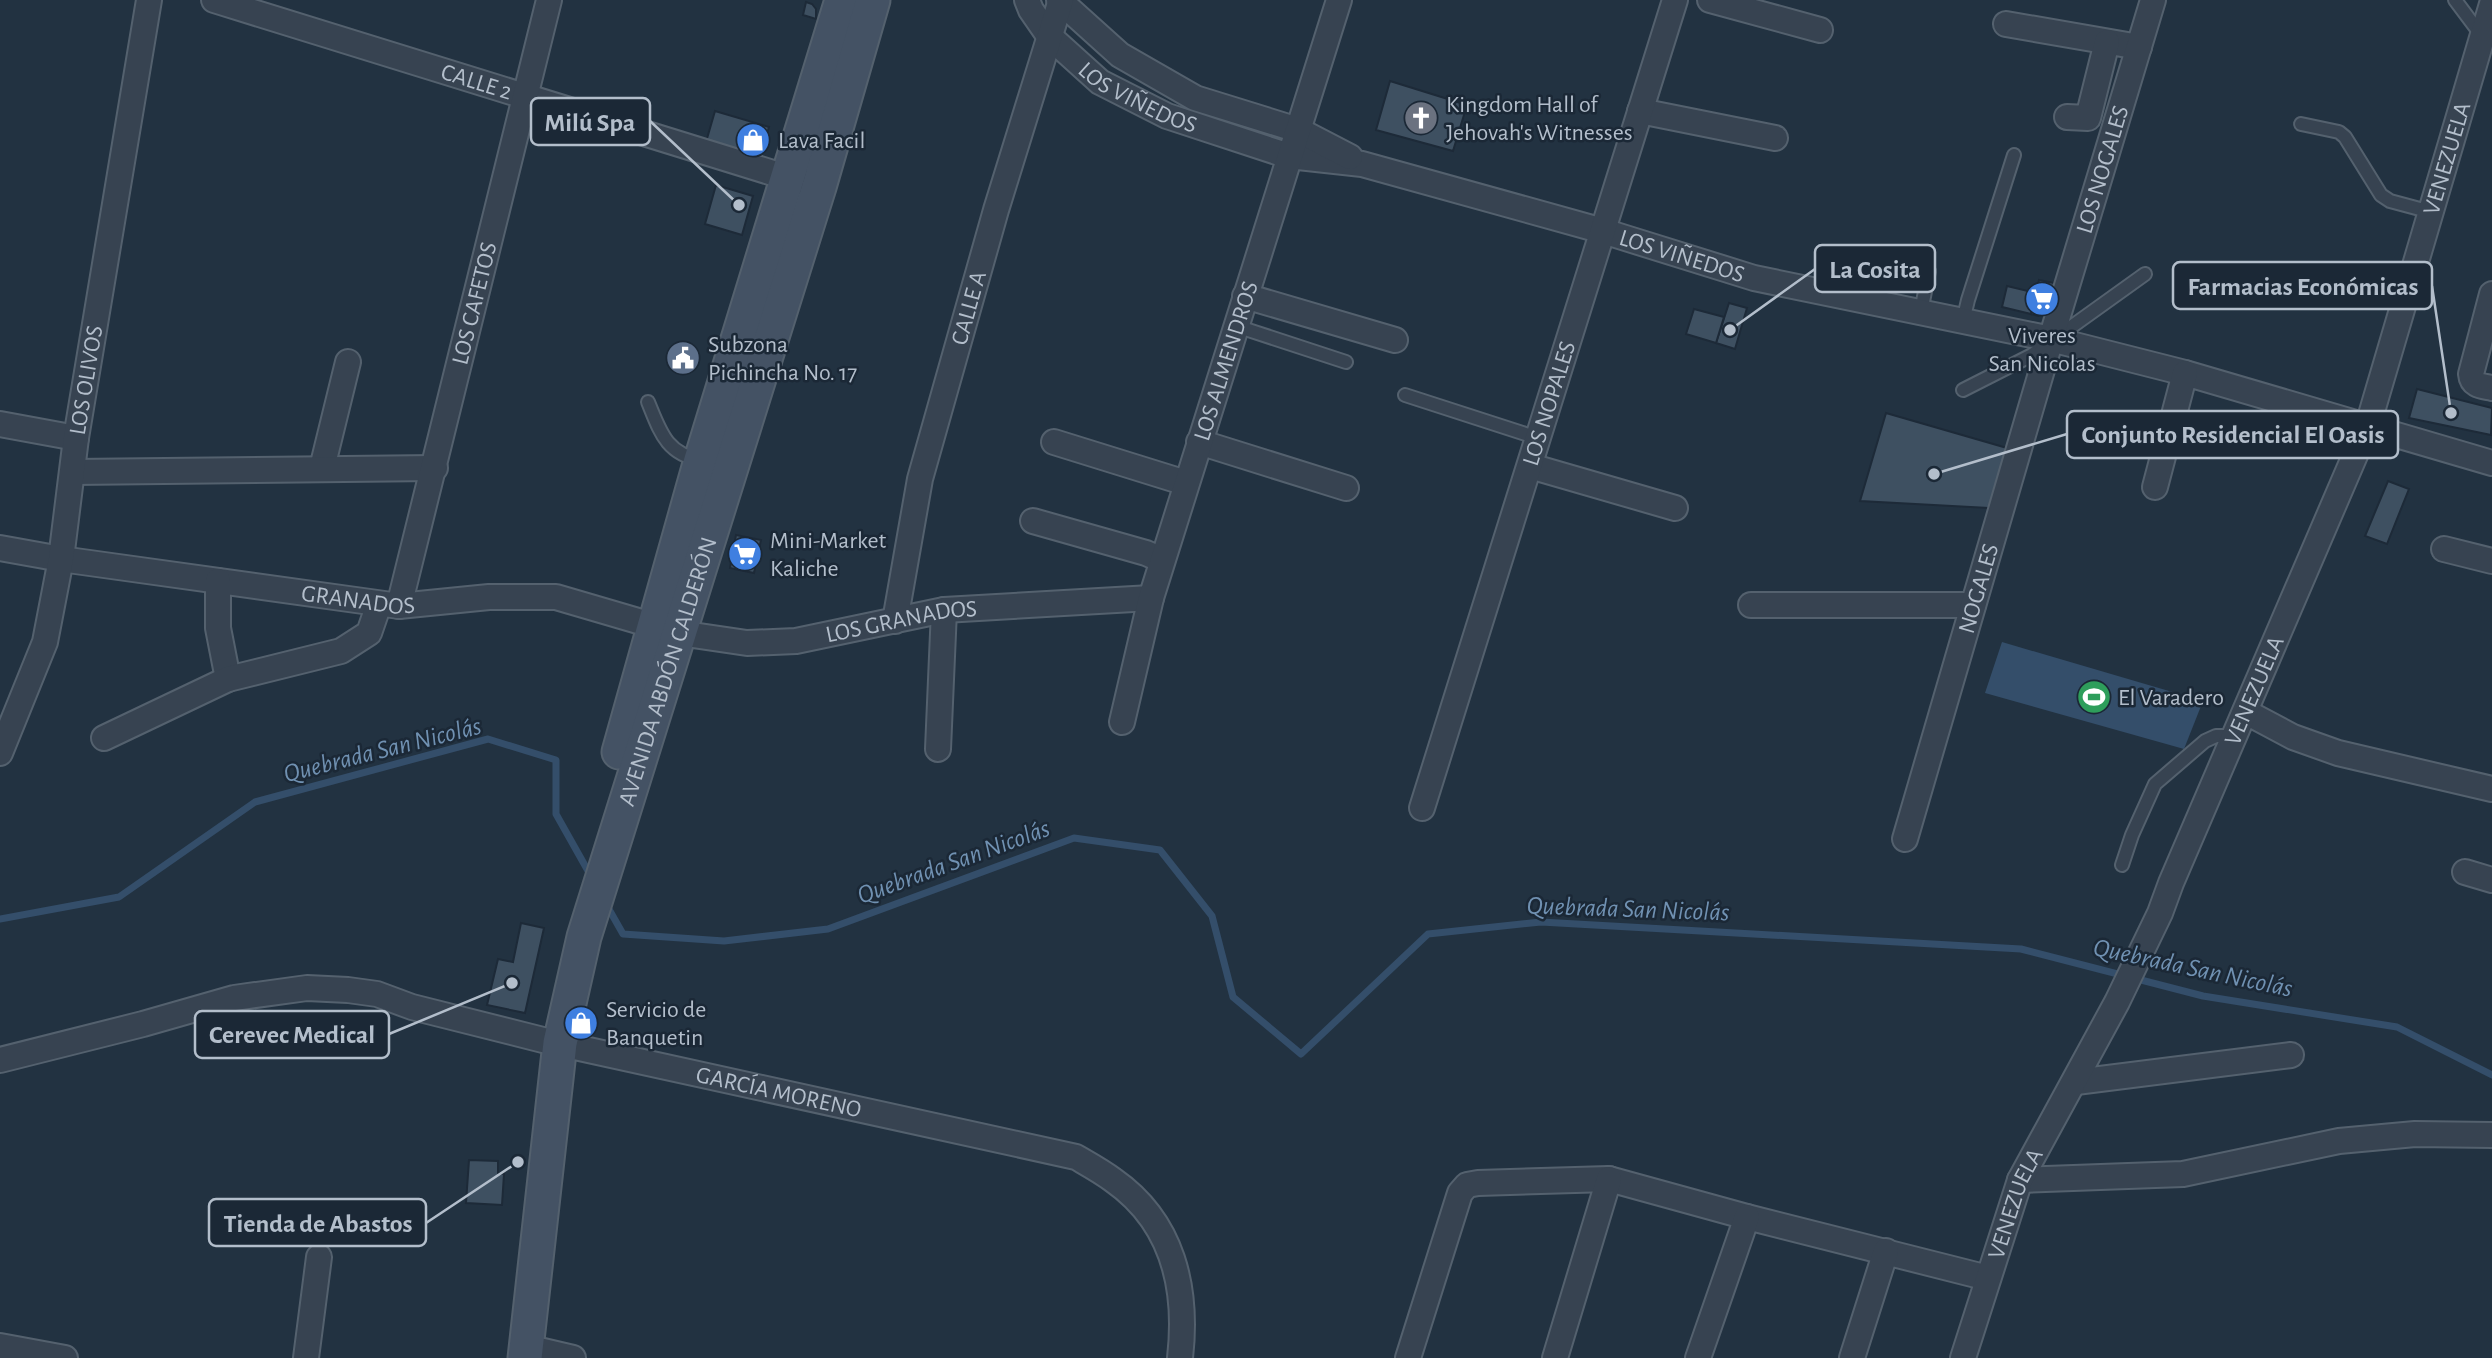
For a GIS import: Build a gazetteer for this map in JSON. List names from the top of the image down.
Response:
{
  "streets": {
    "main road": ["AVENIDA ABDÓN CALDERÓN"],
    "street": [
      "CALLE 2",
      "LOS VIÑEDOS",
      "VENEZUELA",
      "LOS NOGALES",
      "LOS CAFETOS",
      "CALLE A",
      "LOS ALMENDROS",
      "LOS OLIVOS",
      "LOS NOPALES",
      "NOGALES",
      "GRANADOS",
      "LOS GRANADOS",
      "GARCÍA MORENO"
    ]
  },
  "crossings": [
    ["CALLE 2", "LOS CAFETOS"],
    ["CALLE 2", "AVENIDA ABDÓN CALDERÓN"],
    ["LOS VIÑEDOS", "VENEZUELA"],
    ["LOS VIÑEDOS", "LOS NOGALES"],
    ["LOS VIÑEDOS", "CALLE A"],
    ["LOS VIÑEDOS", "LOS ALMENDROS"],
    ["LOS VIÑEDOS", "LOS NOPALES"],
    ["LOS VIÑEDOS", "NOGALES"],
    ["LOS NOGALES", "NOGALES"],
    ["LOS CAFETOS", "GRANADOS"],
    ["CALLE A", "LOS GRANADOS"],
    ["LOS ALMENDROS", "LOS GRANADOS"],
    ["LOS OLIVOS", "GRANADOS"],
    ["GRANADOS", "LOS GRANADOS"],
    ["GRANADOS", "AVENIDA ABDÓN CALDERÓN"],
    ["LOS GRANADOS", "AVENIDA ABDÓN CALDERÓN"],
    ["AVENIDA ABDÓN CALDERÓN", "GARCÍA MORENO"]
  ],
  "water": ["Quebrada San Nicolás"],
  "places": {
    "church": ["Kingdom Hall of Jehovah's Witnesses"],
    "shop": ["Lava Facil", "Servicio de Banquetin"],
    "other": [
      "Milú Spa",
      "La Cosita",
      "Farmacias Económicas",
      "Conjunto Residencial El Oasis",
      "Cerevec Medical",
      "Tienda de Abastos"
    ],
    "supermarket": ["Viveres San Nicolas", "Mini-Market Kaliche"],
    "public building": ["Subzona Pichincha No. 17"],
    "sports": ["El Varadero"]
  }
}
